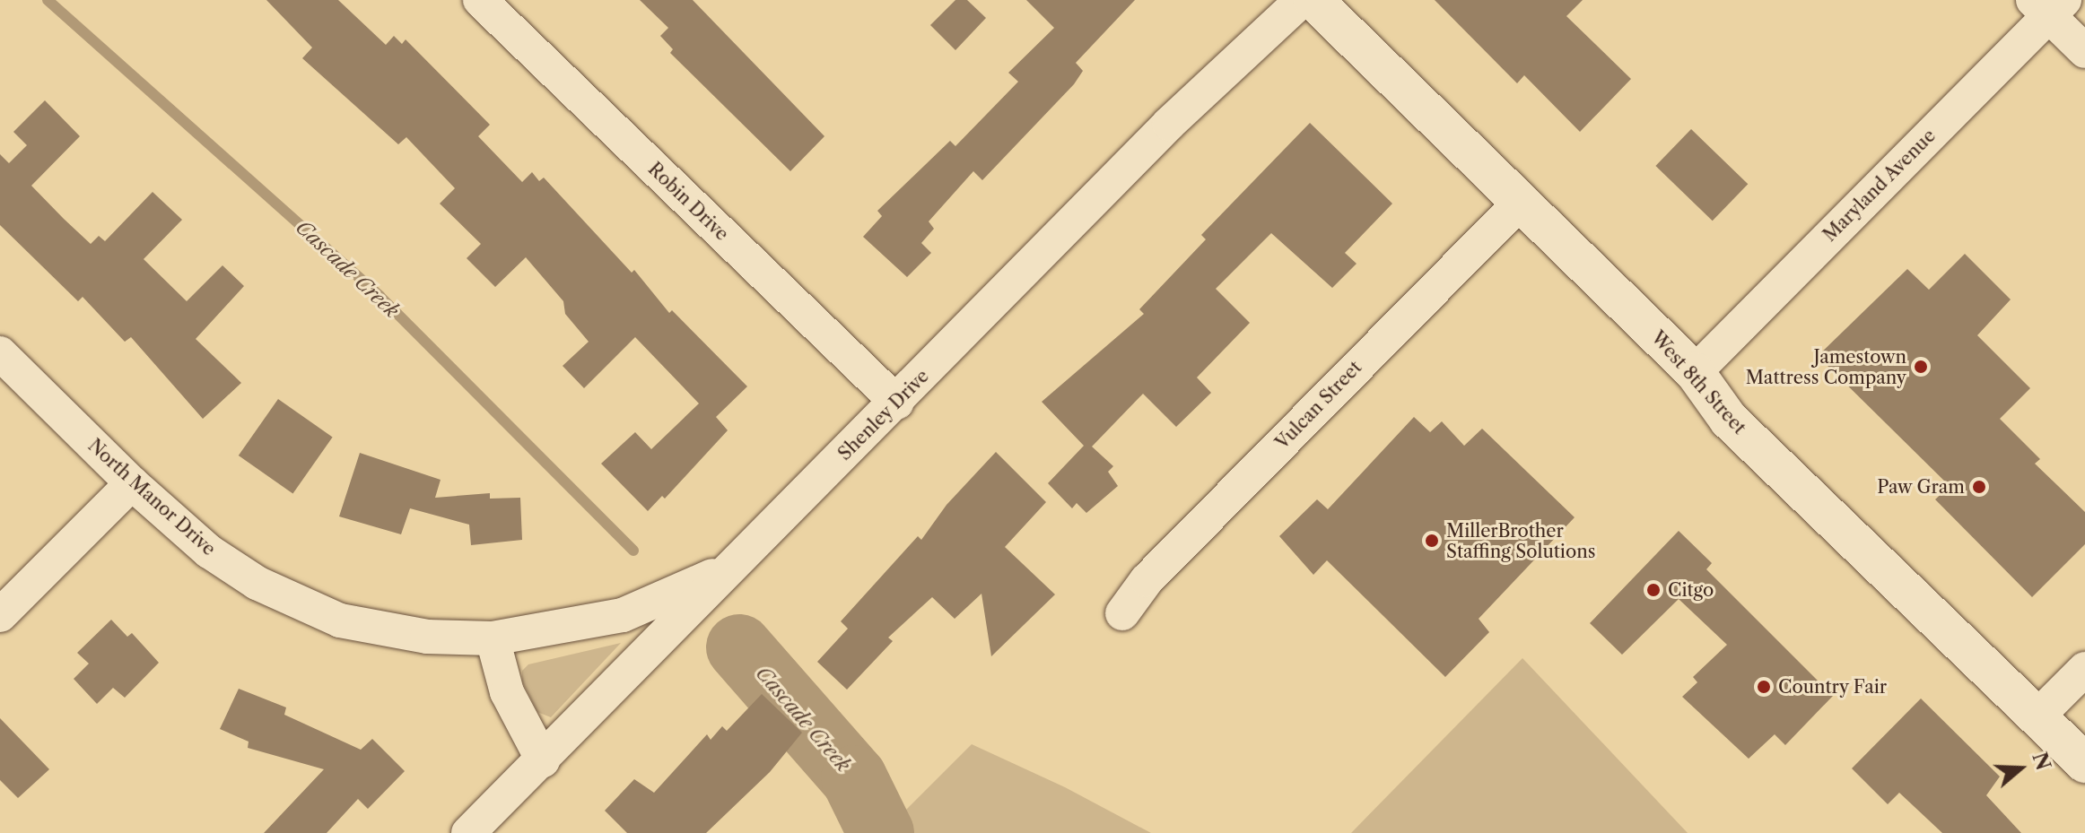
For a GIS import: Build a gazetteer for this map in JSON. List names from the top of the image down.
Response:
{
  "streets": {
    "main road": ["West 8th Street"],
    "street": [
      "Maryland Avenue",
      "Robin Drive",
      "Vulcan Street",
      "Shenley Drive",
      "North Manor Drive"
    ]
  },
  "crossings": [
    ["Maryland Avenue", "West 8th Street"],
    ["Robin Drive", "Shenley Drive"],
    ["West 8th Street", "Vulcan Street"],
    ["Shenley Drive", "North Manor Drive"]
  ],
  "water": ["Cascade Creek"],
  "places": [
    "Jamestown Mattress Company",
    "Paw Gram",
    "MillerBrother Staffing Solutions",
    "Citgo",
    "Country Fair"
  ],
  "north": "right"
}
